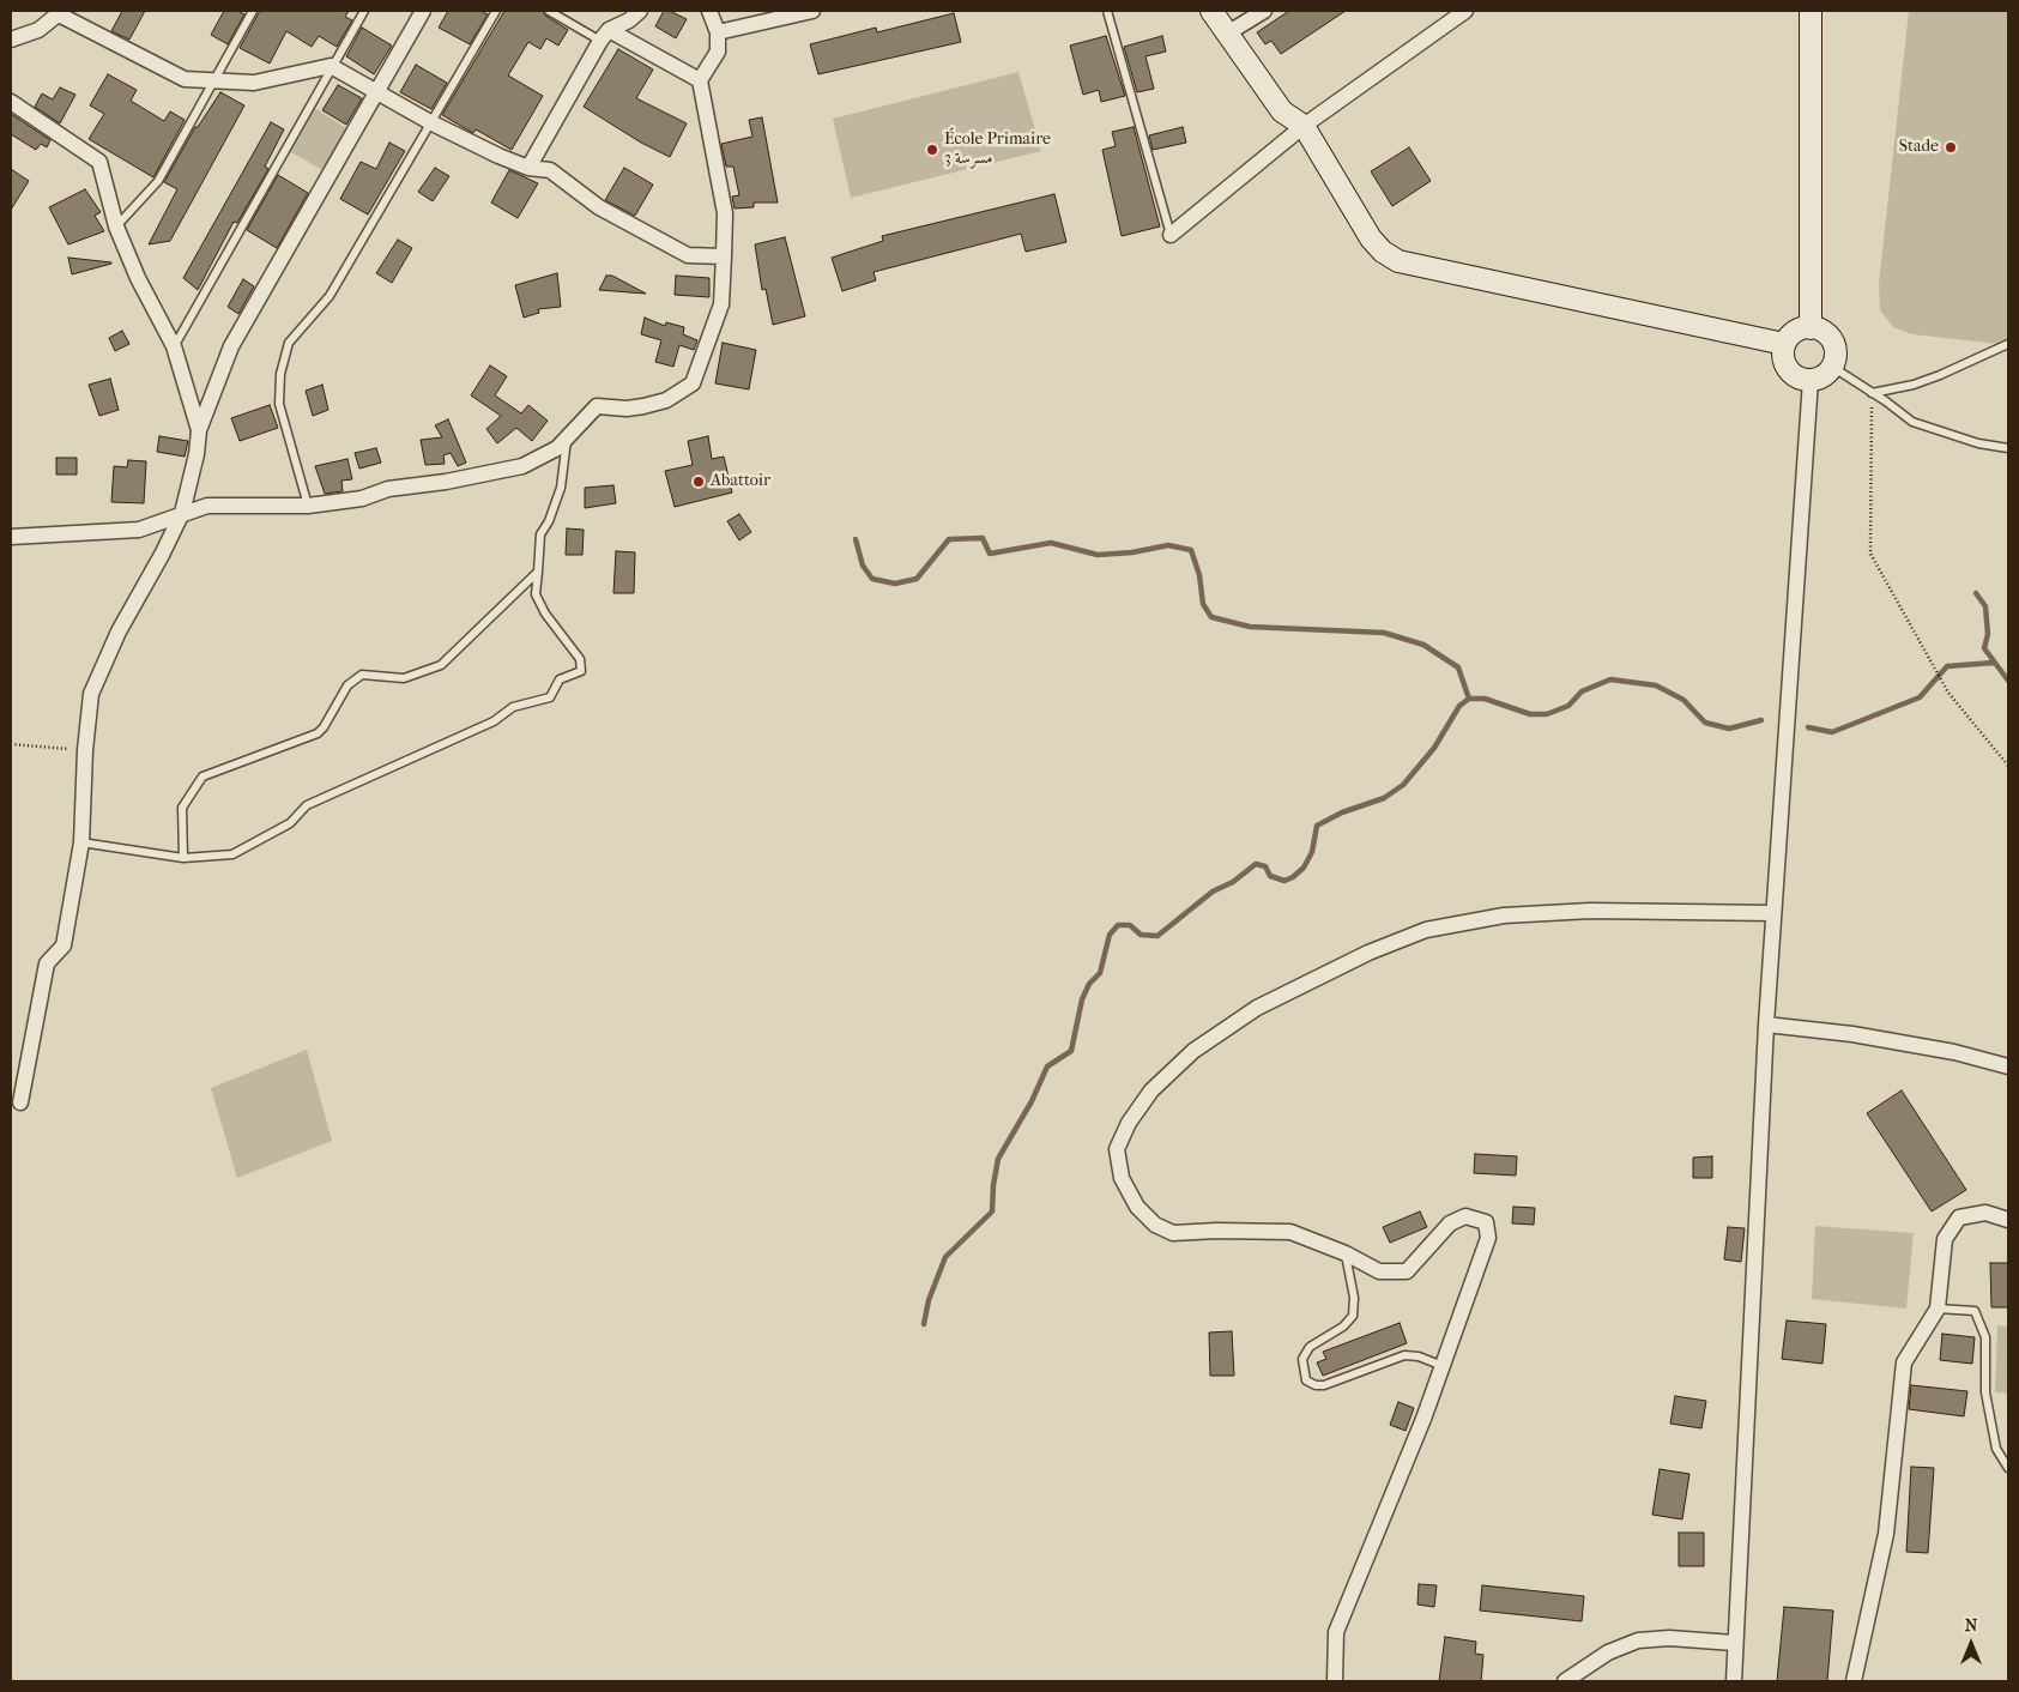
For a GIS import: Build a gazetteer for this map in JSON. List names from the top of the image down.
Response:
{
  "places": ["Stade", "École Primaire 3 مسرسة", "Abattoir"],
  "north": "top"
}
